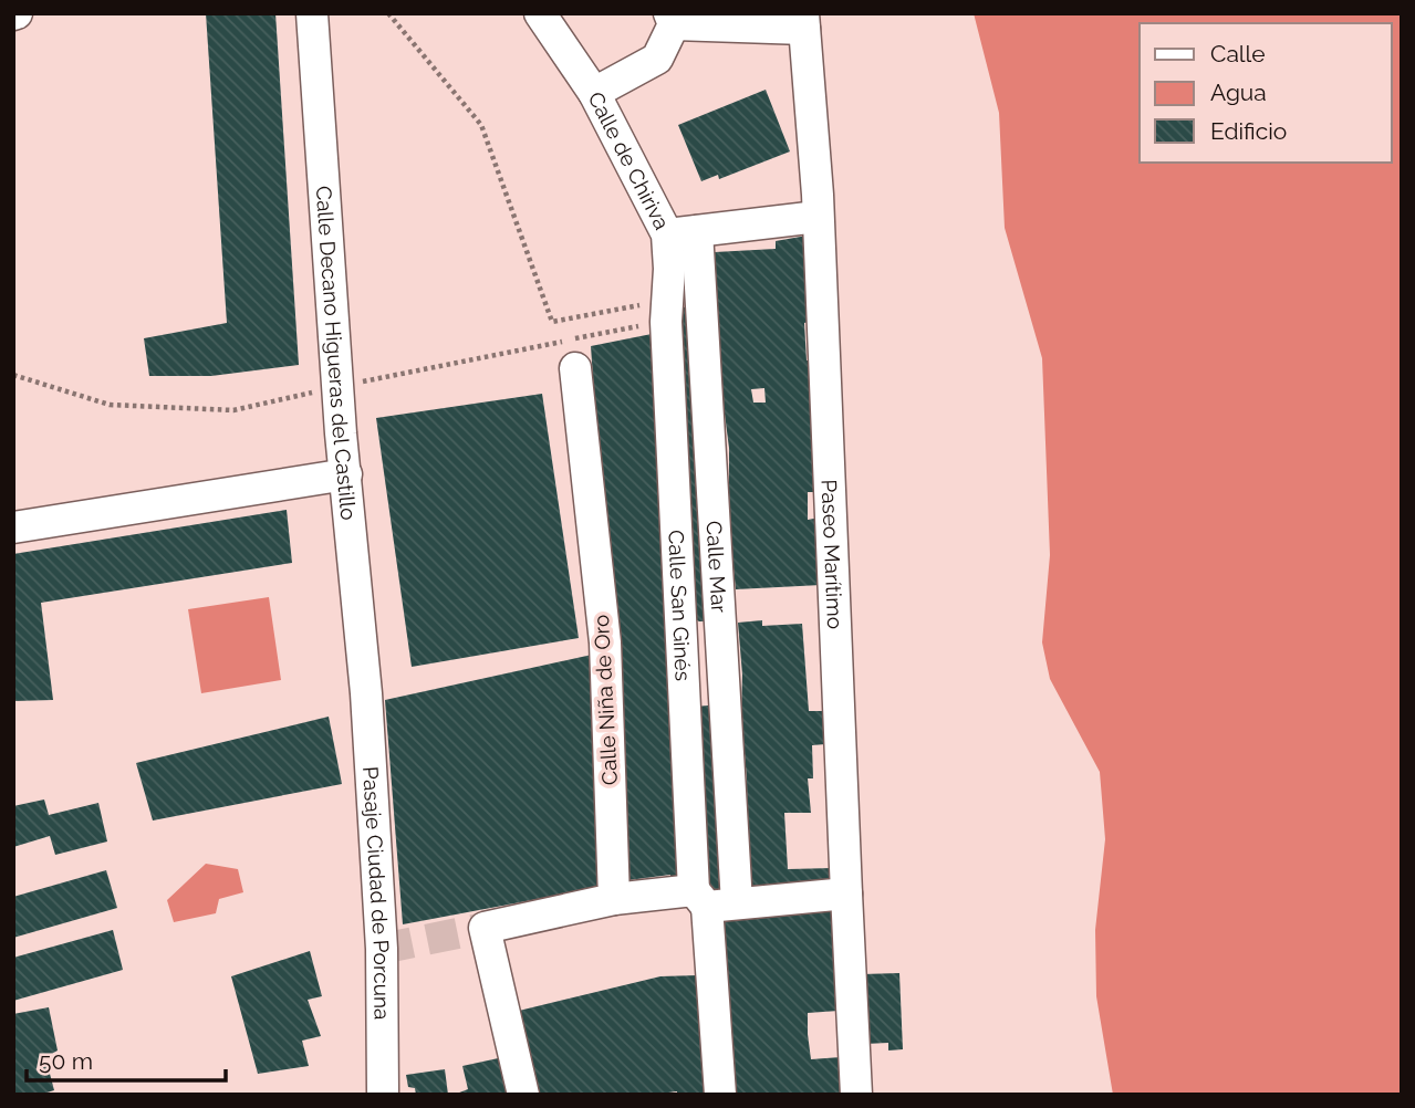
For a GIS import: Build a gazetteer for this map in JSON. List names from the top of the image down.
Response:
{
  "streets": {
    "street": [
      "Calle de Chiriva",
      "Calle Decano Higueras del Castillo",
      "Paseo Marítimo",
      "Calle Mar",
      "Calle San Ginés",
      "Calle Niña de Oro",
      "Pasaje Ciudad de Porcuna"
    ]
  },
  "crossings": [
    ["Calle de Chiriva", "Calle San Ginés"],
    ["Calle Decano Higueras del Castillo", "Pasaje Ciudad de Porcuna"],
    ["Calle Mar", "Calle San Ginés"]
  ],
  "legend": ["Calle", "Agua", "Edificio"],
  "scale_bar": "50 m"
}
